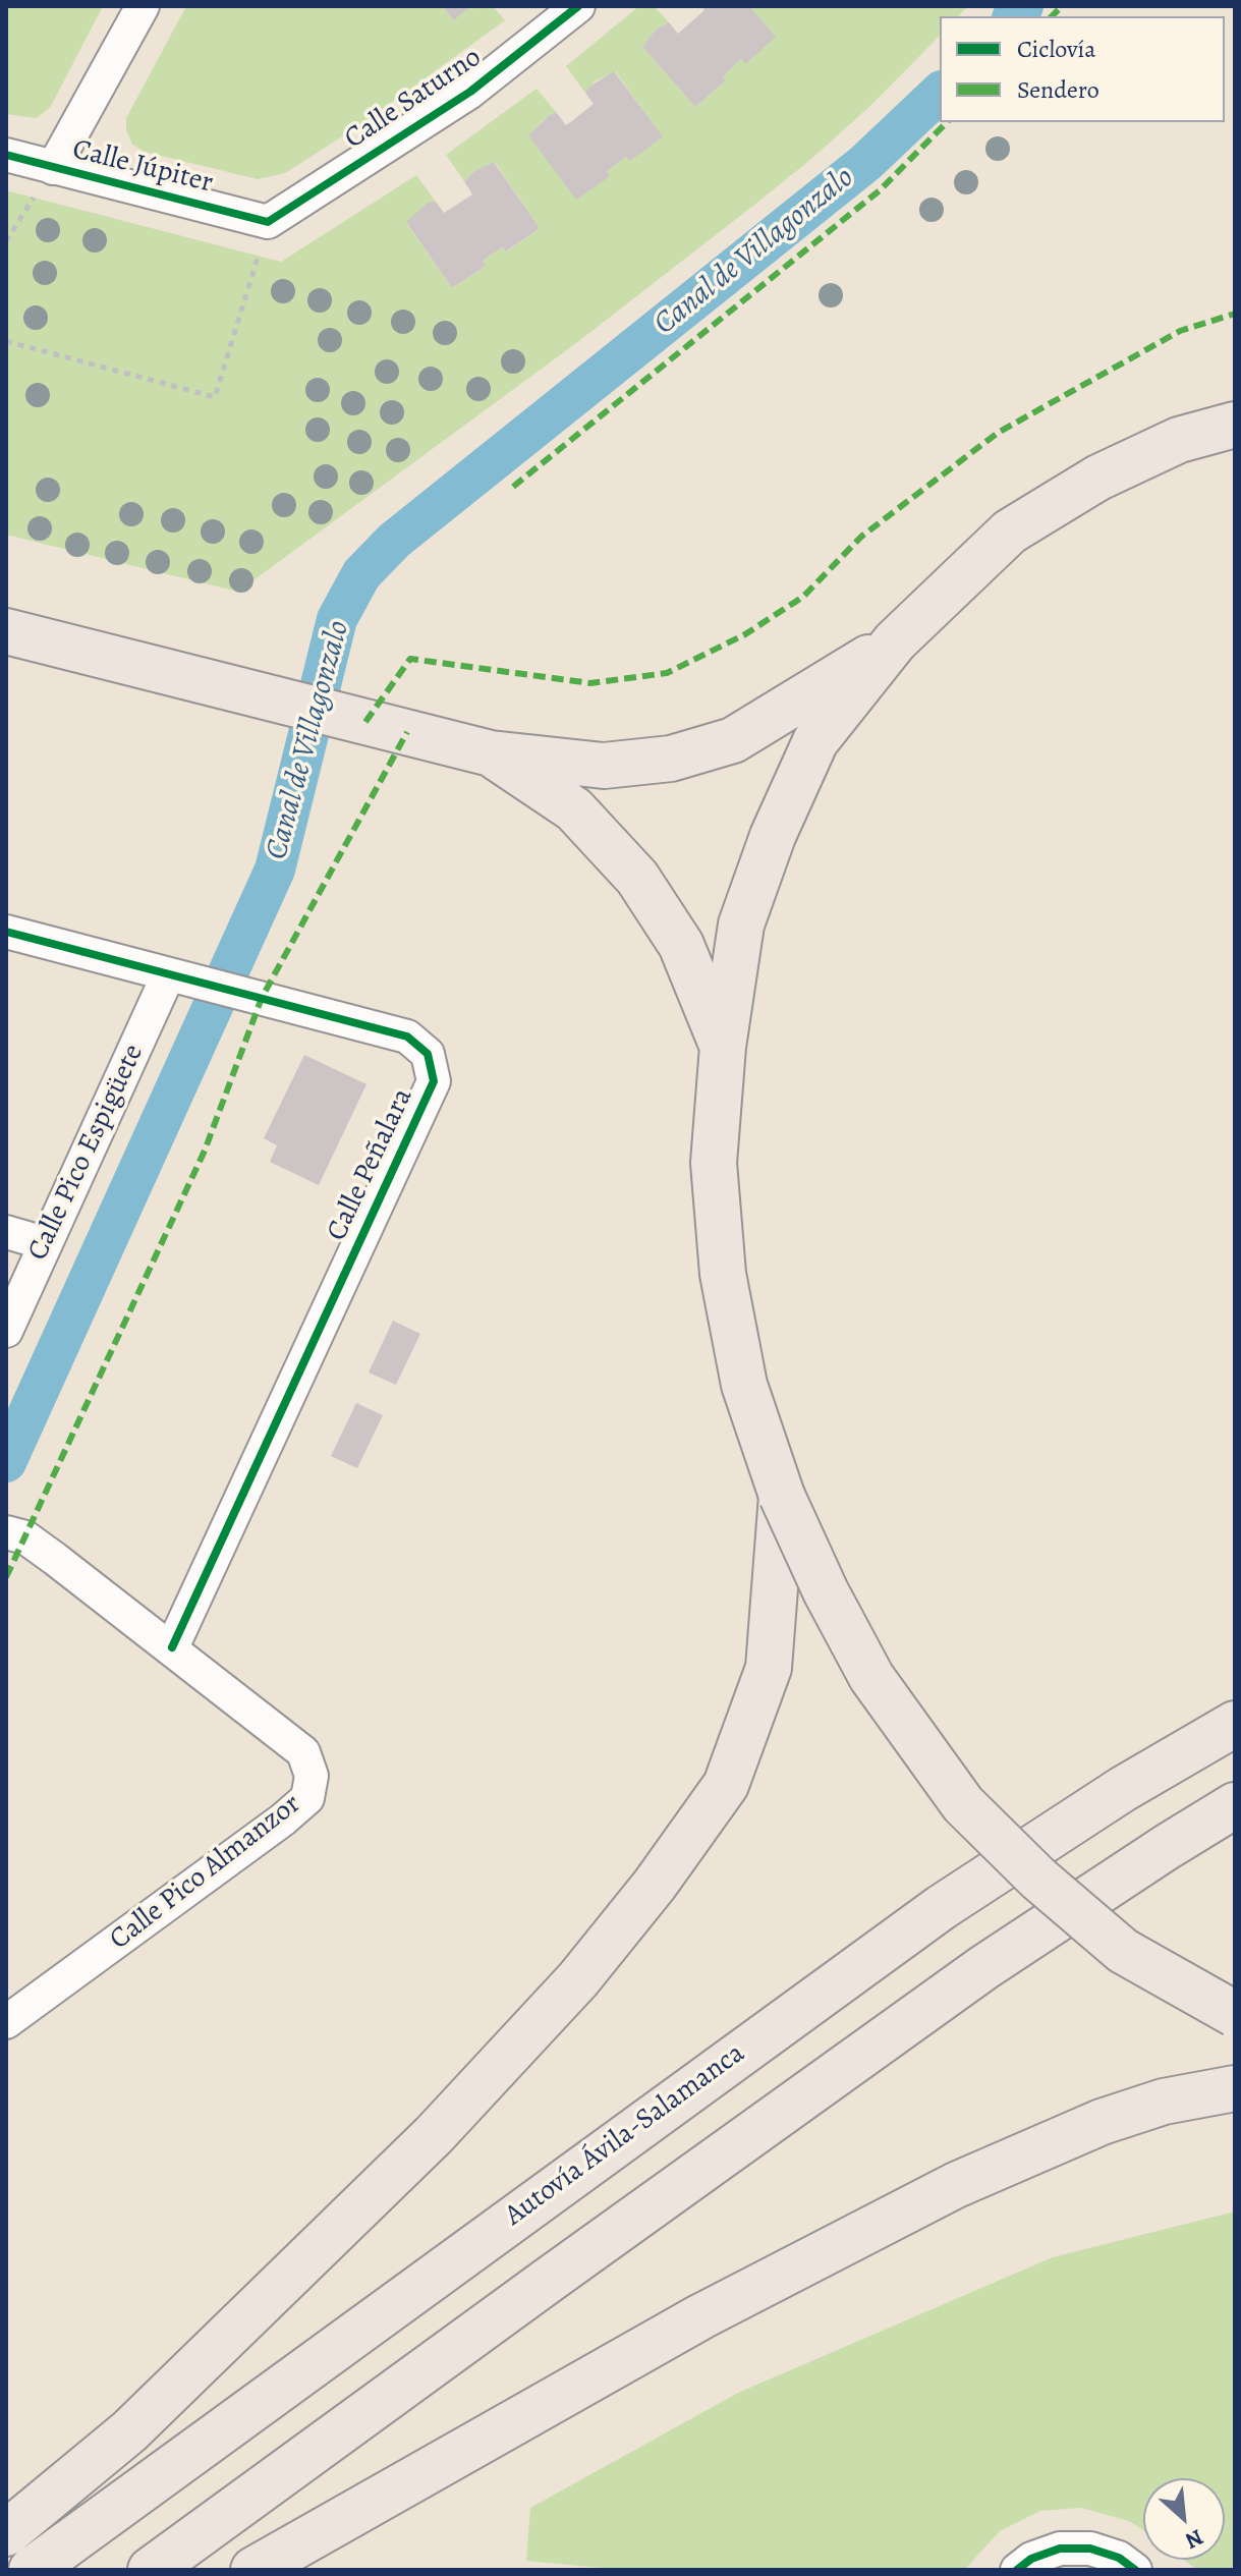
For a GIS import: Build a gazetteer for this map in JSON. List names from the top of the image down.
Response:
{
  "streets": {
    "main road": ["Autovía Ávila-Salamanca"],
    "street": [
      "Calle Saturno",
      "Calle Júpiter",
      "Calle Pico Espigüete",
      "Calle Peñalara",
      "Calle Pico Almanzor"
    ]
  },
  "crossings": [
    ["Calle Saturno", "Calle Júpiter"],
    ["Calle Pico Espigüete", "Calle Peñalara"],
    ["Calle Peñalara", "Calle Pico Almanzor"]
  ],
  "water": ["Canal de Villagonzalo"],
  "legend": ["Ciclovía", "Sendero"],
  "north": "bottom right"
}
